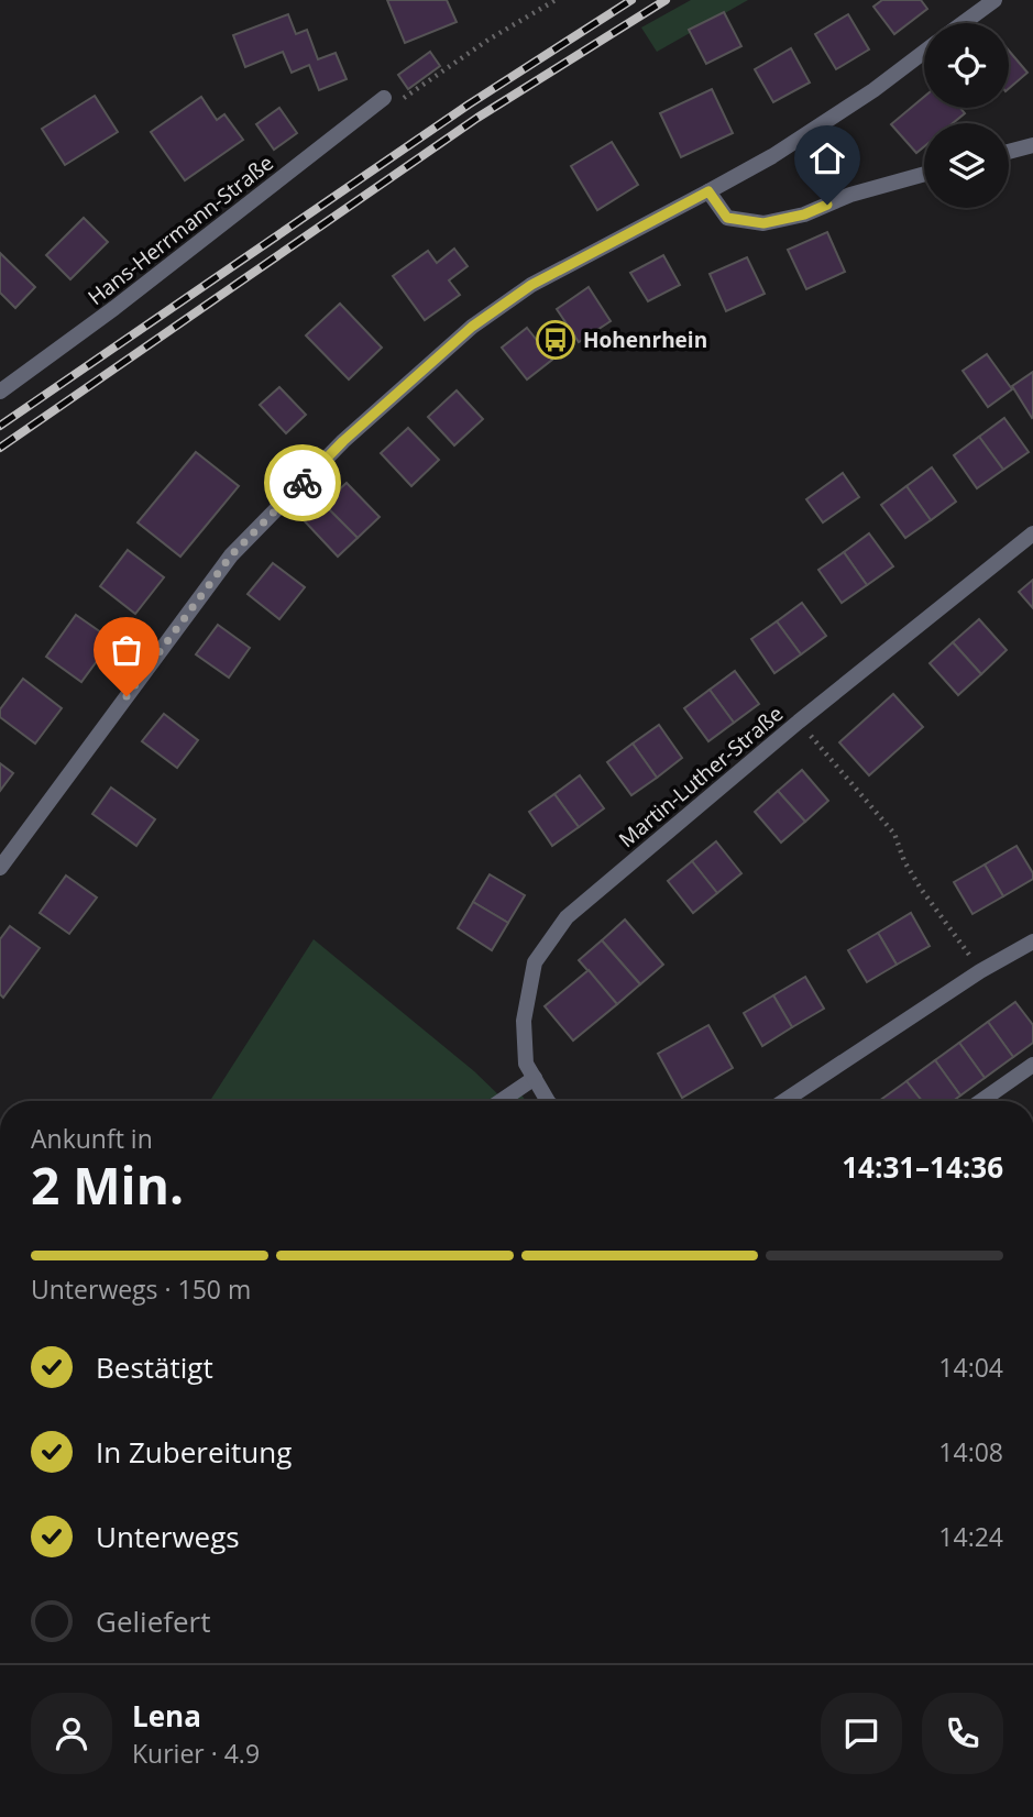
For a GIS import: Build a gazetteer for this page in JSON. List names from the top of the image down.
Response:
{
  "streets": {
    "street": ["Hans-Herrmann-Straße", "Martin-Luther-Straße"]
  },
  "places": {
    "bus stop": ["Hohenrhein"]
  },
  "page": {
    "heading": ["2 Min.", "Ankunft in", "14:31–14:36"],
    "panel": ["Lena", "Kurier · 4.9"],
    "bar": "Unterwegs · 150 m",
    "list": [
      ["Bestätigt", "14:04"],
      ["In Zubereitung", "14:08"],
      ["Unterwegs", "14:24"],
      "Geliefert"
    ]
  }
}
